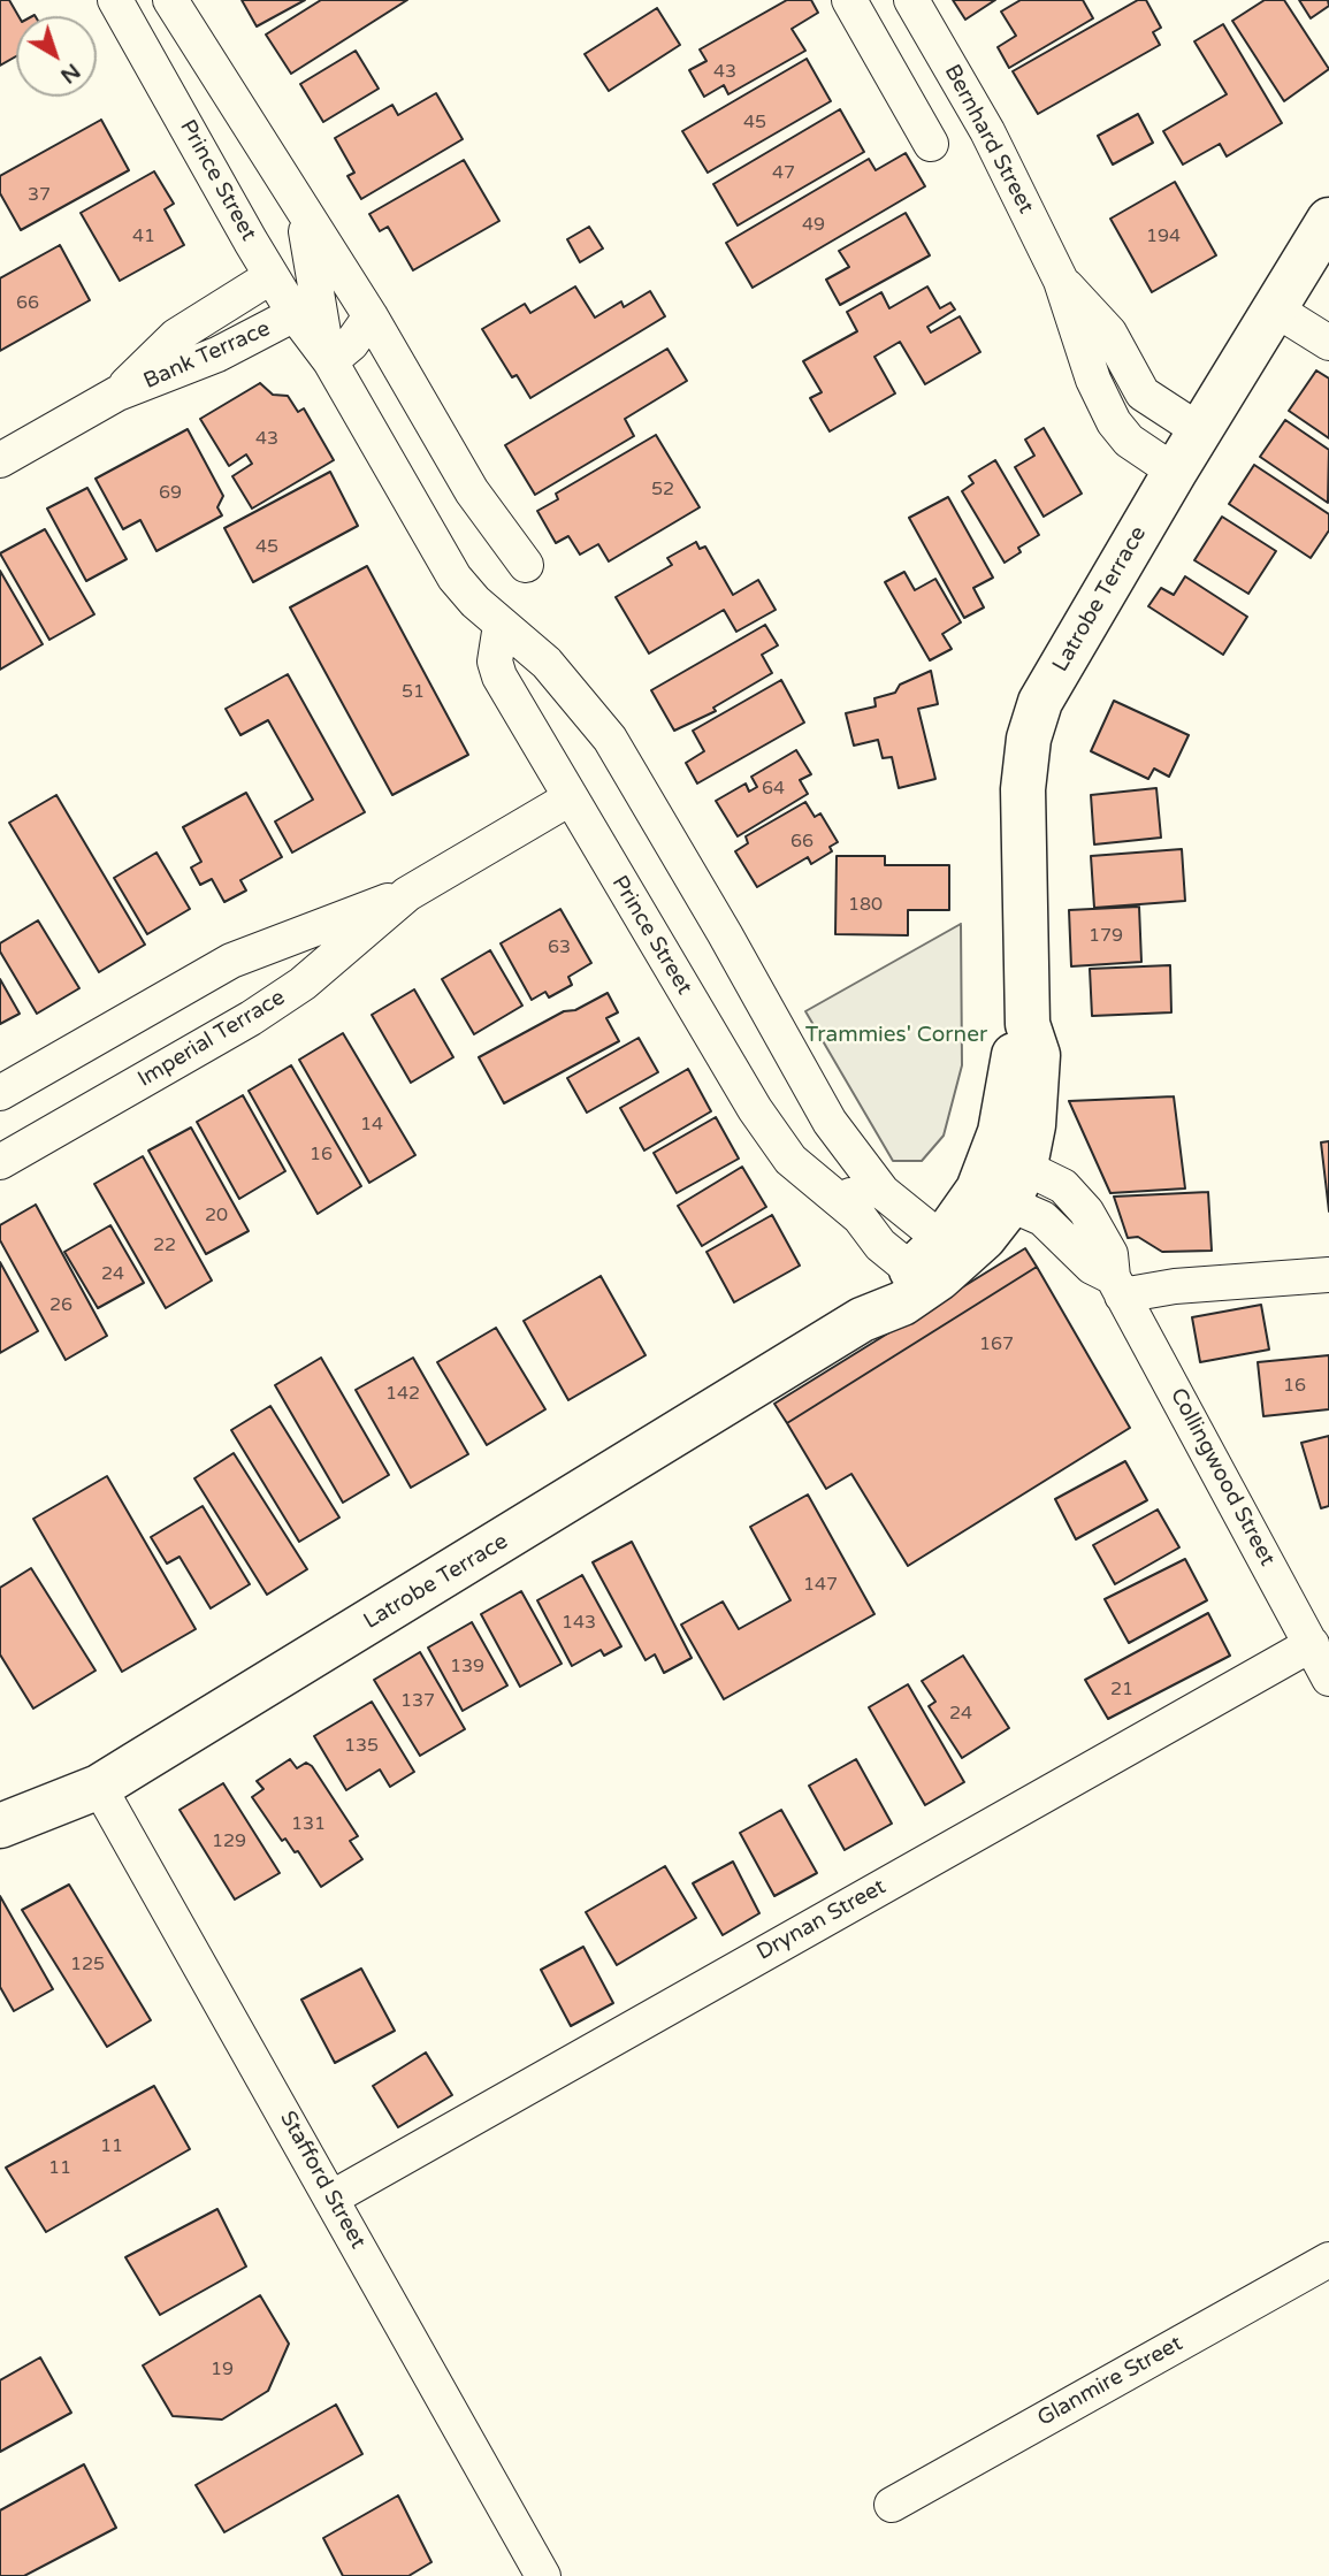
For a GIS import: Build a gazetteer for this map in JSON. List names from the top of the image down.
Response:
{
  "streets": {
    "main road": ["Latrobe Terrace"],
    "street": [
      "Bernhard Street",
      "Prince Street",
      "Bank Terrace",
      "Imperial Terrace",
      "Collingwood Street",
      "Drynan Street",
      "Stafford Street",
      "Glanmire Street"
    ]
  },
  "crossings": [
    ["Bernhard Street", "Latrobe Terrace"],
    ["Prince Street", "Bank Terrace"],
    ["Prince Street", "Latrobe Terrace"],
    ["Prince Street", "Imperial Terrace"],
    ["Latrobe Terrace", "Collingwood Street"],
    ["Latrobe Terrace", "Stafford Street"],
    ["Collingwood Street", "Drynan Street"],
    ["Drynan Street", "Stafford Street"]
  ],
  "parks": ["Trammies' Corner"],
  "house_numbers": [
    "43",
    "45",
    "47",
    "37",
    "49",
    "41",
    "194",
    "66",
    "43",
    "52",
    "69",
    "45",
    "51",
    "64",
    "66",
    "180",
    "179",
    "63",
    "14",
    "16",
    "20",
    "22",
    "24",
    "26",
    "167",
    "16",
    "142",
    "147",
    "143",
    "139",
    "21",
    "137",
    "24",
    "135",
    "131",
    "129",
    "125",
    "11",
    "11",
    "19"
  ],
  "north": "bottom right"
}
